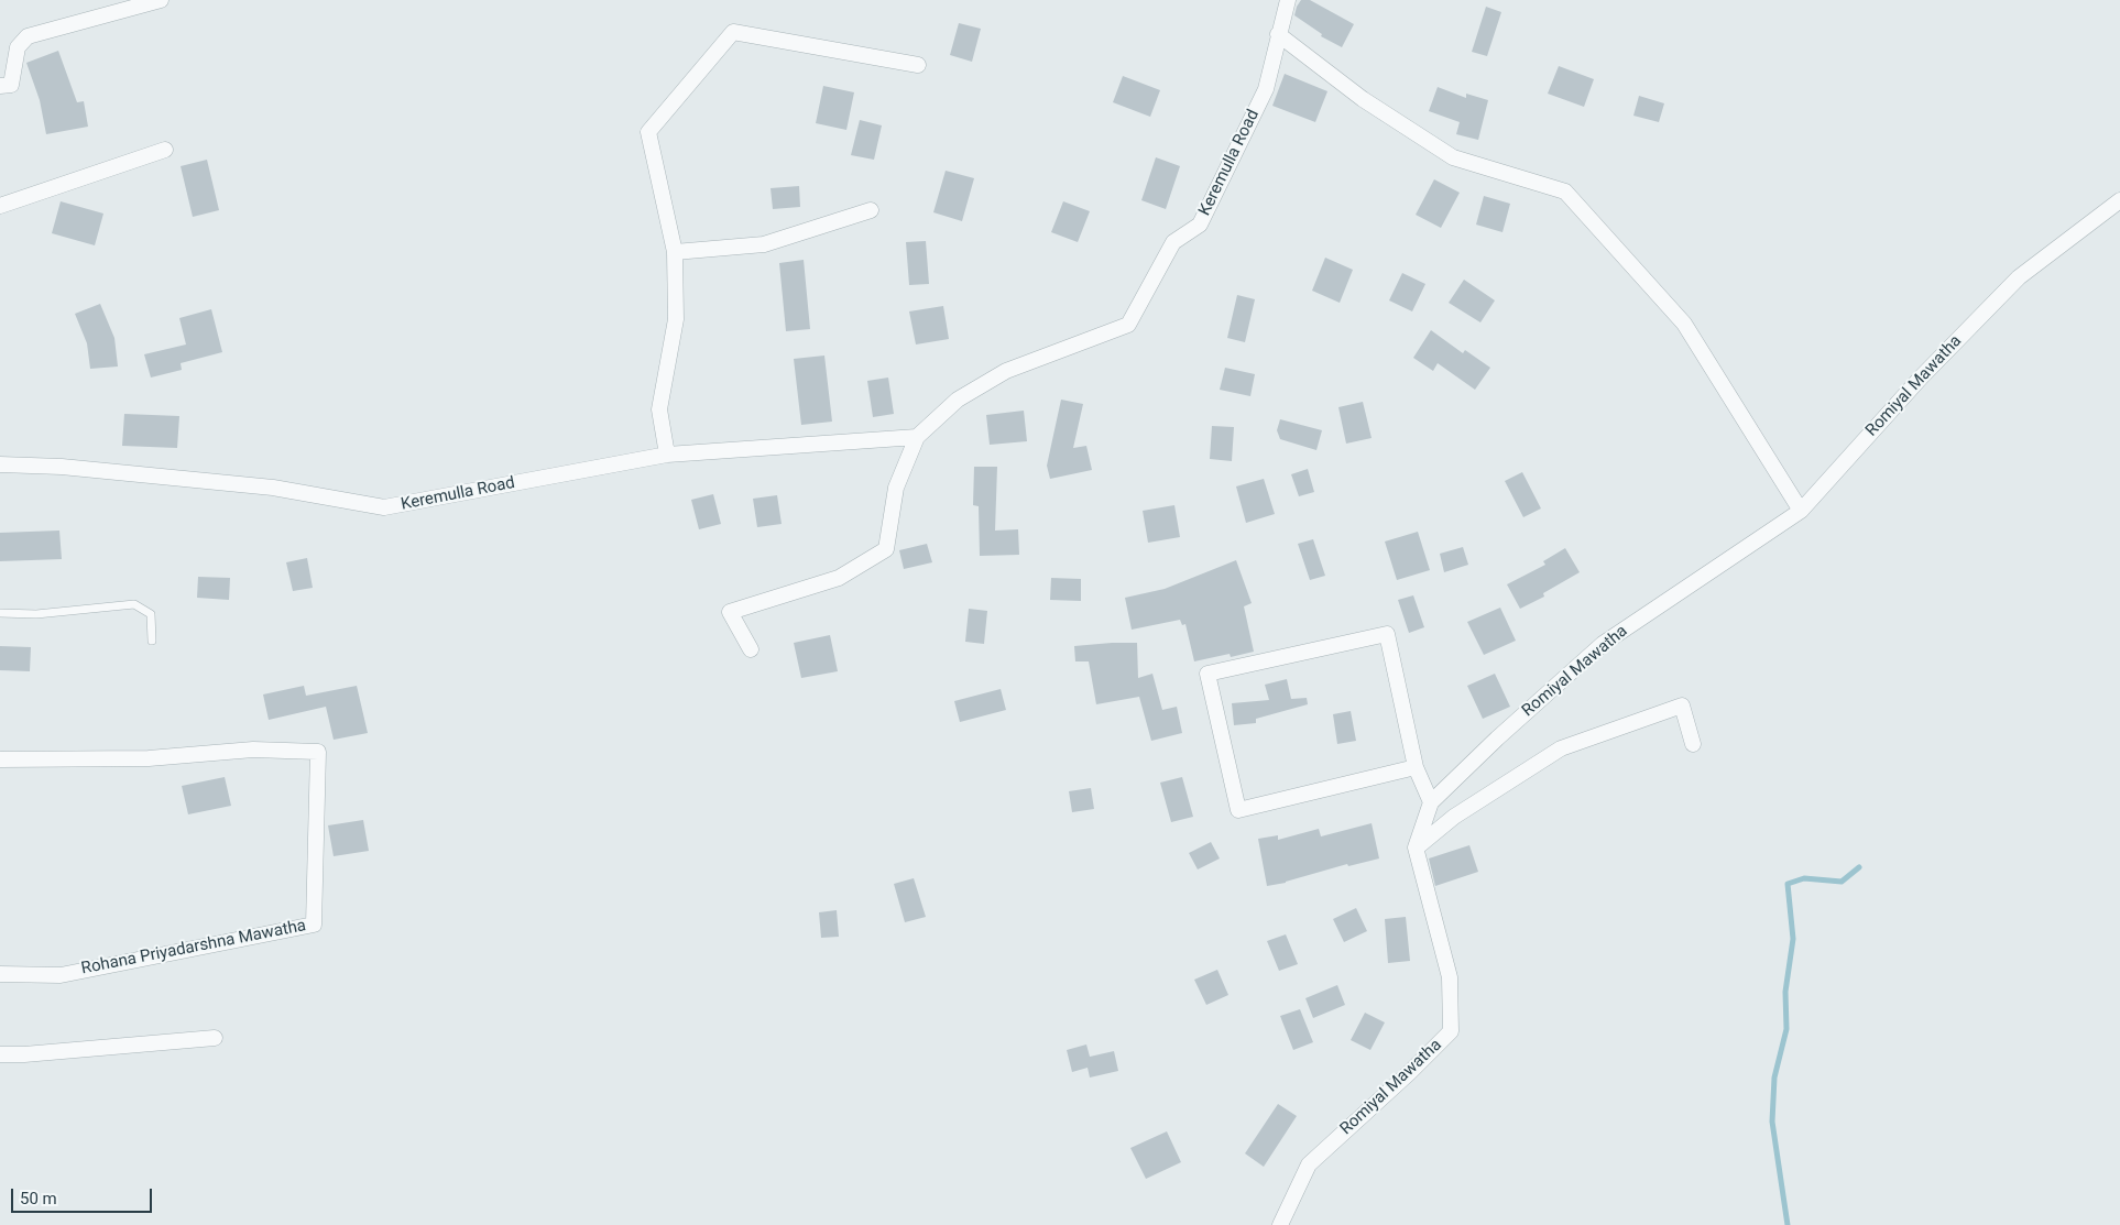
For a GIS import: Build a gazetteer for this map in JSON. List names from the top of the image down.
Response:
{
  "streets": {
    "street": ["Keremulla Road", "Romiyal Mawatha", "Rohana Priyadarshna Mawatha"]
  },
  "scale_bar": "50 m"
}
